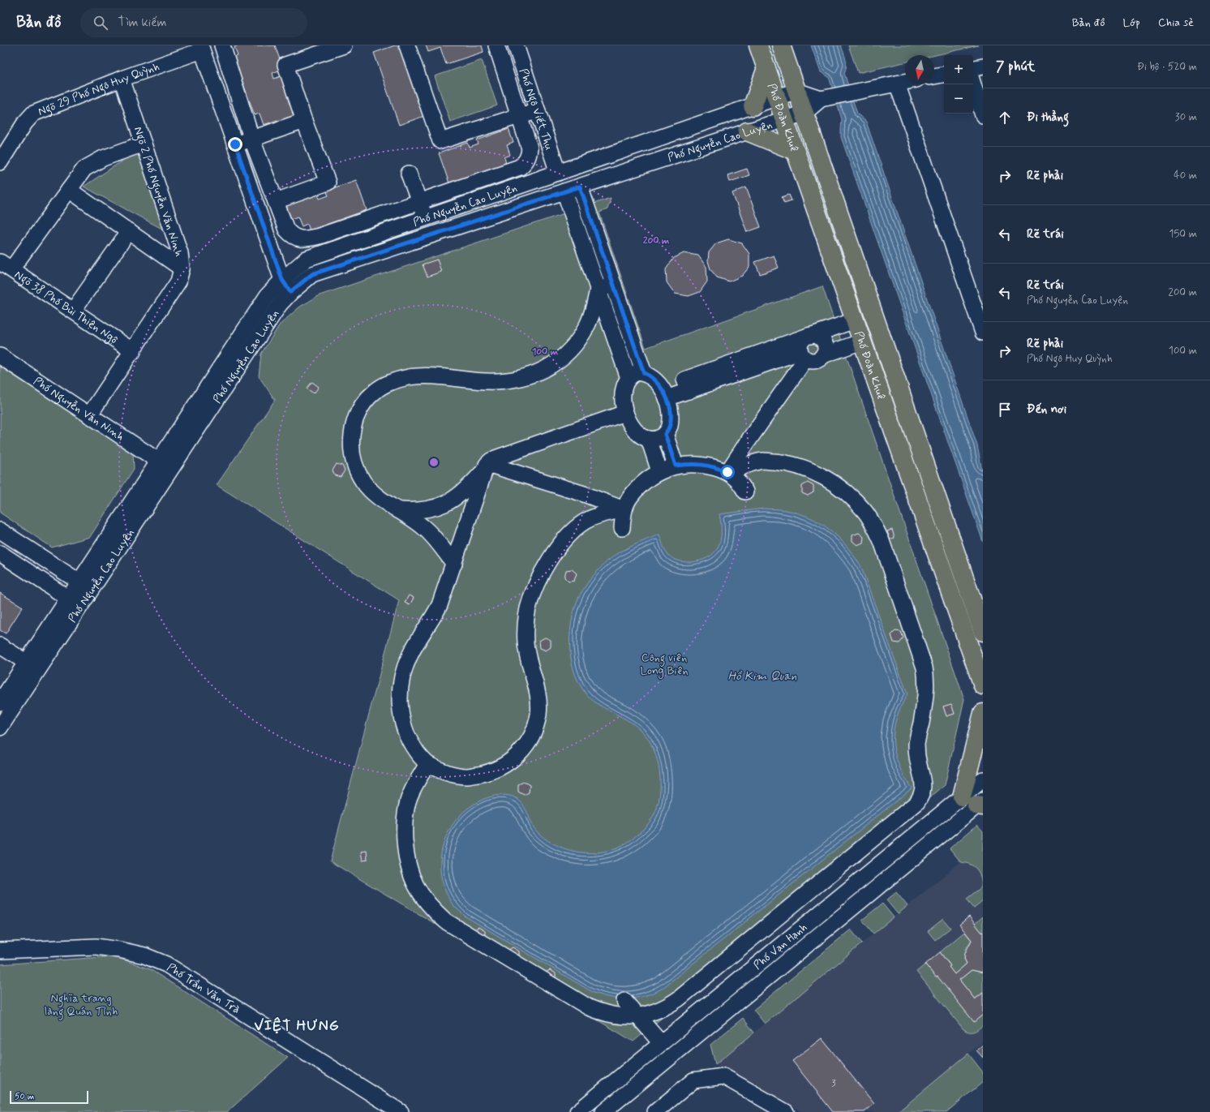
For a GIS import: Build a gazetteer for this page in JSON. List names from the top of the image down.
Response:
{
  "streets": {
    "main road": ["Phố Đoàn Khuê"],
    "street": [
      "Ngõ 29 Phố Ngô Huy Quỳnh",
      "Phố Ngô Viết Thụ",
      "Phố Nguyễn Cao Luyện",
      "Ngõ 2 Phố Nguyễn Văn Ninh",
      "Ngõ 38 Phố Bùi Thiện Ngộ",
      "Phố Nguyễn Văn Ninh",
      "Phố Vạn Hạnh",
      "Phố Trần Văn Trà"
    ]
  },
  "crossings": [
    ["Ngõ 29 Phố Ngô Huy Quỳnh", "Ngõ 2 Phố Nguyễn Văn Ninh"],
    ["Phố Ngô Viết Thụ", "Phố Nguyễn Cao Luyện"],
    ["Phố Đoàn Khuê", "Phố Nguyễn Cao Luyện"],
    ["Phố Nguyễn Cao Luyện", "Phố Nguyễn Văn Ninh"],
    ["Ngõ 2 Phố Nguyễn Văn Ninh", "Ngõ 38 Phố Bùi Thiện Ngộ"],
    ["Ngõ 2 Phố Nguyễn Văn Ninh", "Phố Nguyễn Văn Ninh"]
  ],
  "districts": ["VIỆT HƯNG"],
  "water": ["Hồ Kim Quan"],
  "parks": ["Công viên Long Biên", "Nghĩa trang làng Quán Tỉnh"],
  "house_numbers": ["3"],
  "scale_bar": "50 m",
  "north": "bottom",
  "page": {
    "header": "Bản đồ",
    "search": "Tìm kiếm",
    "nav": ["Bản đồ", "Lớp", "Chia sẻ"],
    "heading": ["7 phút", "Đi bộ · 520 m"],
    "map_buttons": ["+", "−"],
    "list": [
      ["Đi thẳng", "30 m"],
      ["Rẽ phải", "40 m"],
      ["Rẽ trái", "150 m"],
      ["Rẽ trái", "Phố Nguyễn Cao Luyện", "200 m"],
      ["Rẽ phải", "Phố Ngô Huy Quỳnh", "100 m"],
      "Đến nơi"
    ],
    "scale": "50 m"
  },
  "rings": ["200 m", "100 m"]
}
